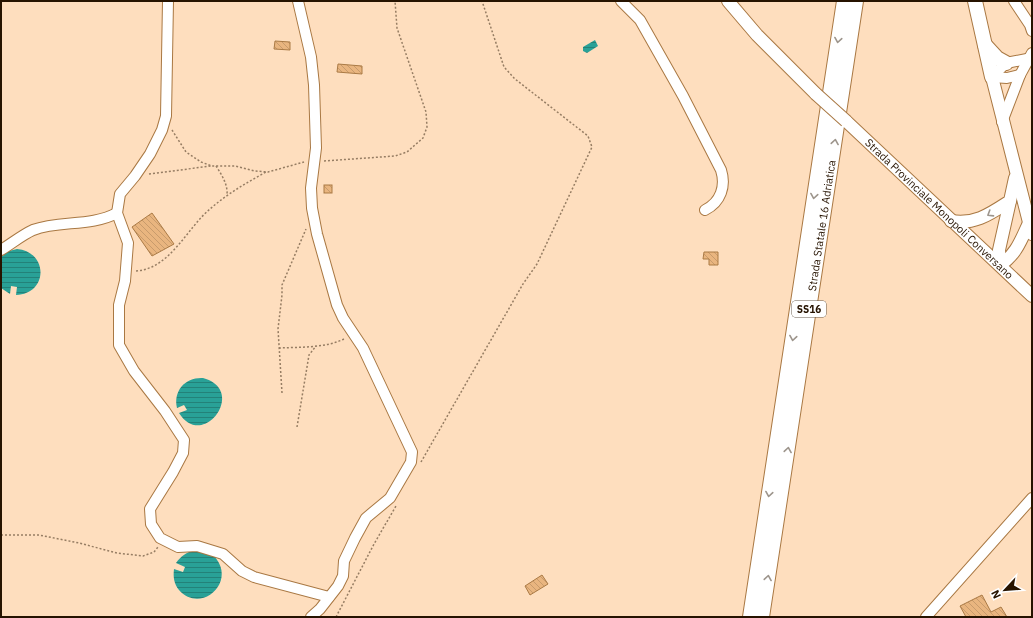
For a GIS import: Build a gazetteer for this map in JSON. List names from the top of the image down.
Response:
{
  "streets": {
    "highway": ["Strada Statale 16 Adriatica", "SS16"],
    "main road": ["Strada Provinciale Monopoli Conversano"]
  },
  "north": "bottom left"
}
